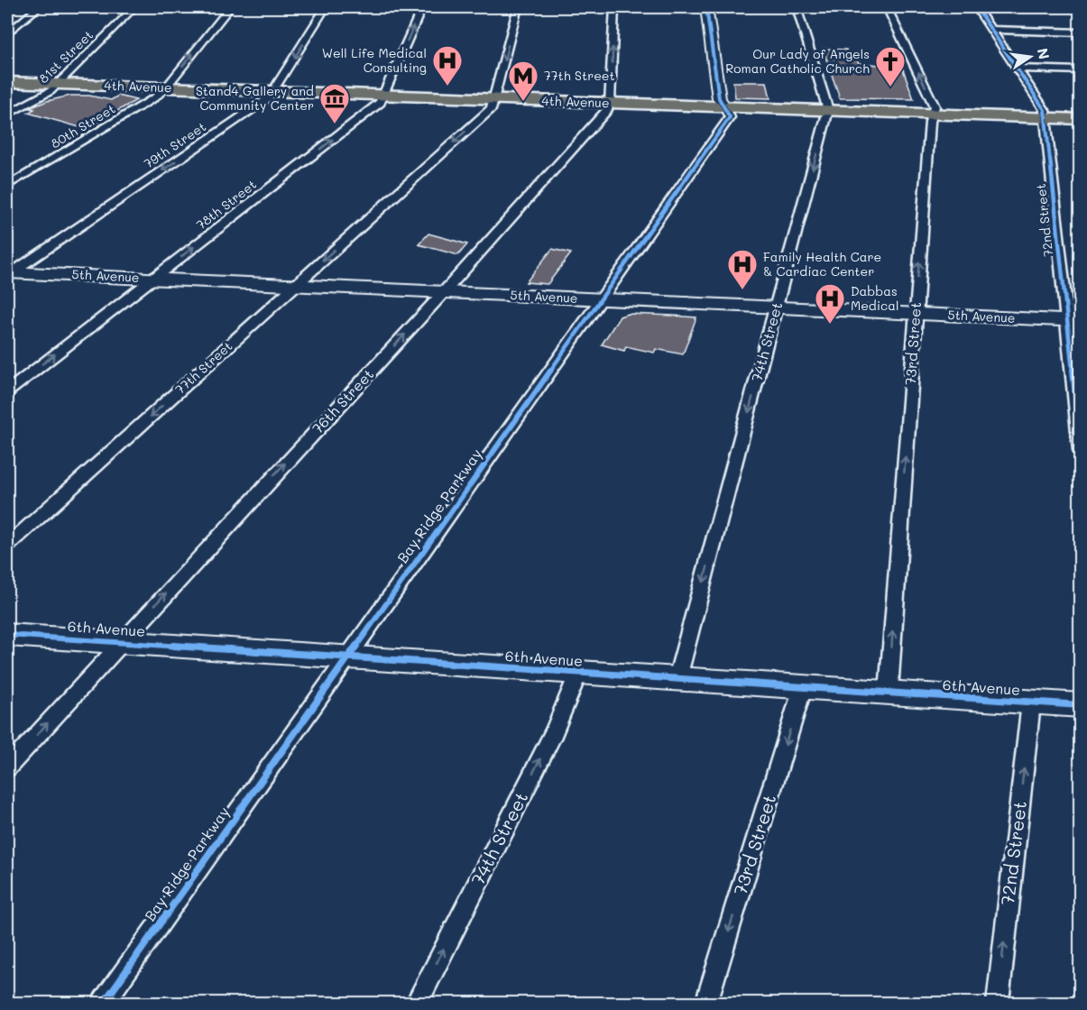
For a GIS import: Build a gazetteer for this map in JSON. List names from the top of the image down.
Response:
{
  "streets": {
    "main road": ["4th Avenue"],
    "street": [
      "81st Street",
      "80th Street",
      "79th Street",
      "78th Street",
      "72nd Street",
      "5th Avenue",
      "74th Street",
      "73rd Street",
      "77th Street",
      "76th Street",
      "Bay Ridge Parkway",
      "6th Avenue"
    ]
  },
  "crossings": [
    ["81st Street", "4th Avenue"],
    ["4th Avenue", "80th Street"],
    ["4th Avenue", "79th Street"],
    ["4th Avenue", "78th Street"],
    ["4th Avenue", "72nd Street"],
    ["4th Avenue", "74th Street"],
    ["4th Avenue", "73rd Street"],
    ["4th Avenue", "77th Street"],
    ["4th Avenue", "76th Street"],
    ["4th Avenue", "Bay Ridge Parkway"],
    ["79th Street", "5th Avenue"],
    ["78th Street", "5th Avenue"],
    ["72nd Street", "5th Avenue"],
    ["72nd Street", "6th Avenue"],
    ["5th Avenue", "74th Street"],
    ["5th Avenue", "73rd Street"],
    ["5th Avenue", "77th Street"],
    ["5th Avenue", "76th Street"],
    ["5th Avenue", "Bay Ridge Parkway"],
    ["74th Street", "6th Avenue"],
    ["73rd Street", "6th Avenue"],
    ["76th Street", "6th Avenue"],
    ["Bay Ridge Parkway", "6th Avenue"]
  ],
  "one_way": [
    "80th Street",
    "79th Street",
    "78th Street",
    "72nd Street",
    "77th Street",
    "76th Street"
  ],
  "places": {
    "hospital": ["Well Life Medical Consulting", "Family Health Care & Cardiac Center", "Dabbas Medical"],
    "church": ["Our Lady of Angels Roman Catholic Church"],
    "metro station": ["77th Street"],
    "museum": ["Stand4 Gallery and Community Center"]
  },
  "north": "right"
}
